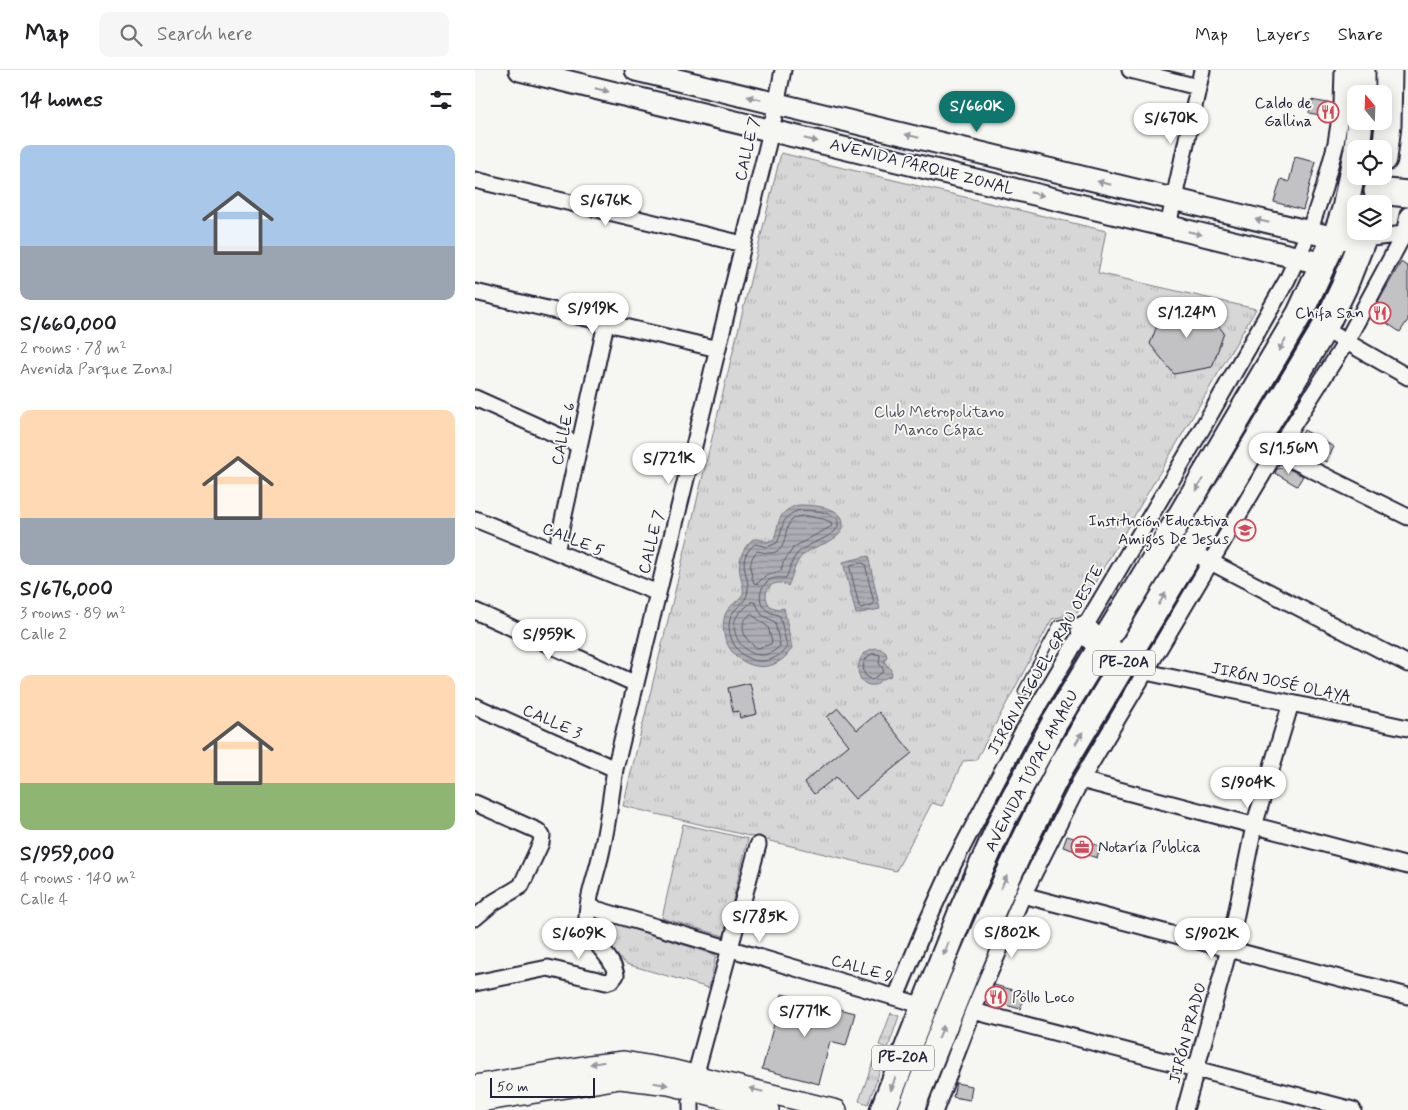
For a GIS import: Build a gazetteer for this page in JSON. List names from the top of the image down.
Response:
{
  "streets": {
    "highway": ["PE-20A", "AVENIDA TÚPAC AMARU"],
    "main road": ["AVENIDA PARQUE ZONAL"],
    "street": [
      "CALLE 7",
      "CALLE 6",
      "CALLE 5",
      "JIRÓN MIGUEL GRAU OESTE",
      "JIRÓN JOSÉ OLAYA",
      "CALLE 3",
      "CALLE 9",
      "JIRÓN PRADO"
    ]
  },
  "crossings": [
    ["CALLE 7", "AVENIDA PARQUE ZONAL"],
    ["CALLE 7", "CALLE 5"],
    ["CALLE 7", "CALLE 3"],
    ["CALLE 7", "CALLE 9"],
    ["AVENIDA PARQUE ZONAL", "JIRÓN MIGUEL GRAU OESTE"],
    ["AVENIDA PARQUE ZONAL", "AVENIDA TÚPAC AMARU"],
    ["CALLE 6", "CALLE 5"],
    ["JIRÓN MIGUEL GRAU OESTE", "CALLE 9"],
    ["JIRÓN JOSÉ OLAYA", "AVENIDA TÚPAC AMARU"],
    ["JIRÓN JOSÉ OLAYA", "JIRÓN PRADO"],
    ["AVENIDA TÚPAC AMARU", "CALLE 9"]
  ],
  "parks": ["Club Metropolitano Manco Cápac"],
  "places": {
    "restaurant": ["Caldo de Gallina", "Chifa San", "Pollo Loco"],
    "school or university": ["Institución Educativa Amigos De Jesus"],
    "office": ["Notaría Publica"]
  },
  "scale_bar": "50 m",
  "north": "top",
  "page": {
    "header": "Map",
    "search": "Search here",
    "nav": ["Map", "Layers", "Share"],
    "heading": "14 homes",
    "price": [
      "S/660K",
      "S/670K",
      "S/676K",
      "S/919K",
      "S/1.24M",
      "S/1.56M",
      "S/721K",
      "S/959K",
      "S/904K",
      "S/785K",
      "S/802K",
      "S/609K",
      "S/902K",
      "S/771K"
    ],
    "list": [
      {
        "name": "S/660,000",
        "note": "2 rooms · 78 m² · Avenida Parque Zonal"
      },
      {
        "name": "S/676,000",
        "note": "3 rooms · 89 m² · Calle 2"
      },
      {
        "name": "S/959,000",
        "note": "4 rooms · 140 m² · Calle 4"
      }
    ],
    "scale": "50 m"
  }
}
